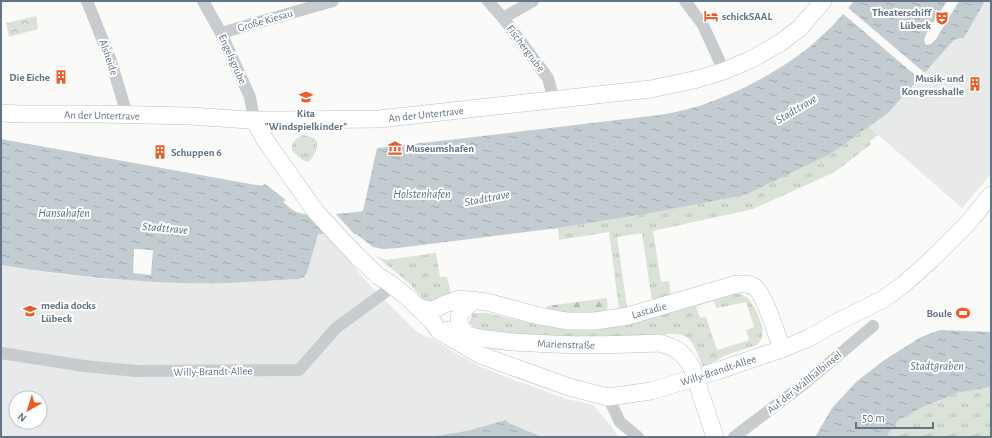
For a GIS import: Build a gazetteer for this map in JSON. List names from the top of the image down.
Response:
{
  "streets": {
    "main road": [
      "An der Untertrave",
      "Lastadie",
      "Marienstraße",
      "Willy-Brandt-Allee"
    ],
    "street": [
      "Große Kiesau",
      "Fischergrube",
      "Alsheide",
      "Engelsgrube",
      "Auf der Wallhalbinsel"
    ]
  },
  "crossings": [
    ["Große Kiesau", "Engelsgrube"],
    ["Fischergrube", "An der Untertrave"],
    ["Alsheide", "An der Untertrave"],
    ["Engelsgrube", "An der Untertrave"],
    ["Engelsgrube", "Willy-Brandt-Allee"],
    ["An der Untertrave", "Willy-Brandt-Allee"],
    ["Lastadie", "Willy-Brandt-Allee"],
    ["Marienstraße", "Willy-Brandt-Allee"]
  ],
  "water": [
    "Stadttrave",
    "Holstenhafen",
    "Hansahafen",
    "Stadtgraben"
  ],
  "places": {
    "hotel": ["schickSAAL"],
    "theatre": ["Theaterschiff Lübeck"],
    "building": ["Die Eiche", "Musik- und Kongresshalle", "Schuppen 6"],
    "school or university": ["Kita \"Windspielkinder\"", "media docks Lübeck"],
    "museum": ["Museumshafen"],
    "sports": ["Boule"]
  },
  "scale_bar": "50 m",
  "north": "bottom left"
}
